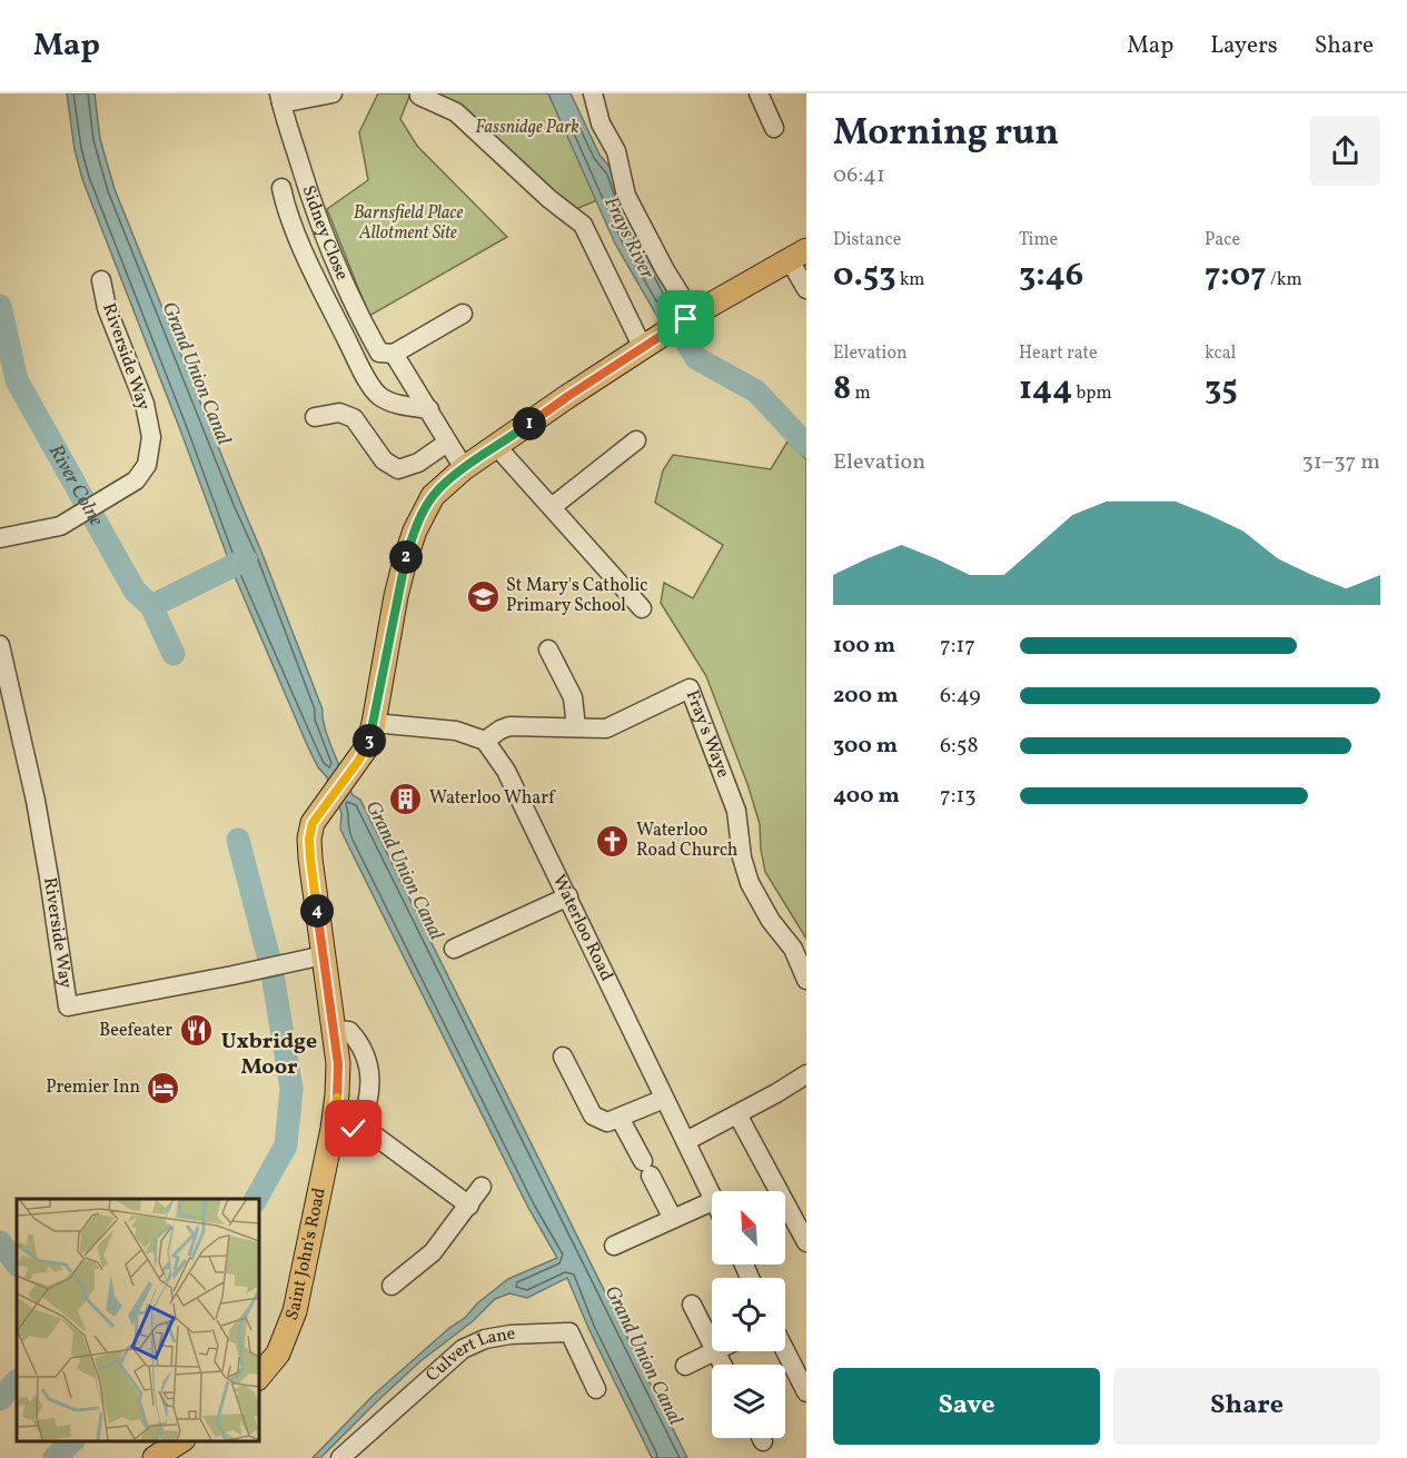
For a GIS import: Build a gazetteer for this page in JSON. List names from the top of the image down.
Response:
{
  "streets": {
    "main road": ["Saint John's Road"],
    "street": [
      "Sidney Close",
      "Riverside Way",
      "Fray's Waye",
      "Waterloo Road",
      "Culvert Lane"
    ]
  },
  "crossings": [
    ["Riverside Way", "Saint John's Road"],
    ["Fray's Waye", "Waterloo Road"]
  ],
  "districts": ["Uxbridge Moor"],
  "water": ["Frays River", "Grand Union Canal", "River Colne"],
  "parks": ["Fassnidge Park", "Barnsfield Place Allotment Site"],
  "places": {
    "school or university": ["St Mary's Catholic Primary School"],
    "building": ["Waterloo Wharf"],
    "church": ["Waterloo Road Church"],
    "restaurant": ["Beefeater"],
    "hotel": ["Premier Inn"]
  },
  "north": "top left",
  "page": {
    "header": "Map",
    "nav": ["Map", "Layers", "Share"],
    "heading": ["Morning run", "06:41"],
    "stats": [
      ["Distance", "0.53 km"],
      ["Time", "3:46"],
      ["Pace", "7:07 /km"],
      ["Elevation", "8 m"],
      ["Heart rate", "144 bpm"],
      ["kcal", "35"]
    ],
    "pins": [
      "1",
      "2",
      "3",
      "4"
    ],
    "chart": ["Elevation", "31–37 m"],
    "list": [
      {
        "name": "100 m",
        "note": "7:17"
      },
      {
        "name": "200 m",
        "note": "6:49"
      },
      {
        "name": "300 m",
        "note": "6:58"
      },
      {
        "name": "400 m",
        "note": "7:13"
      }
    ],
    "buttons": ["Save", "Share"]
  }
}
